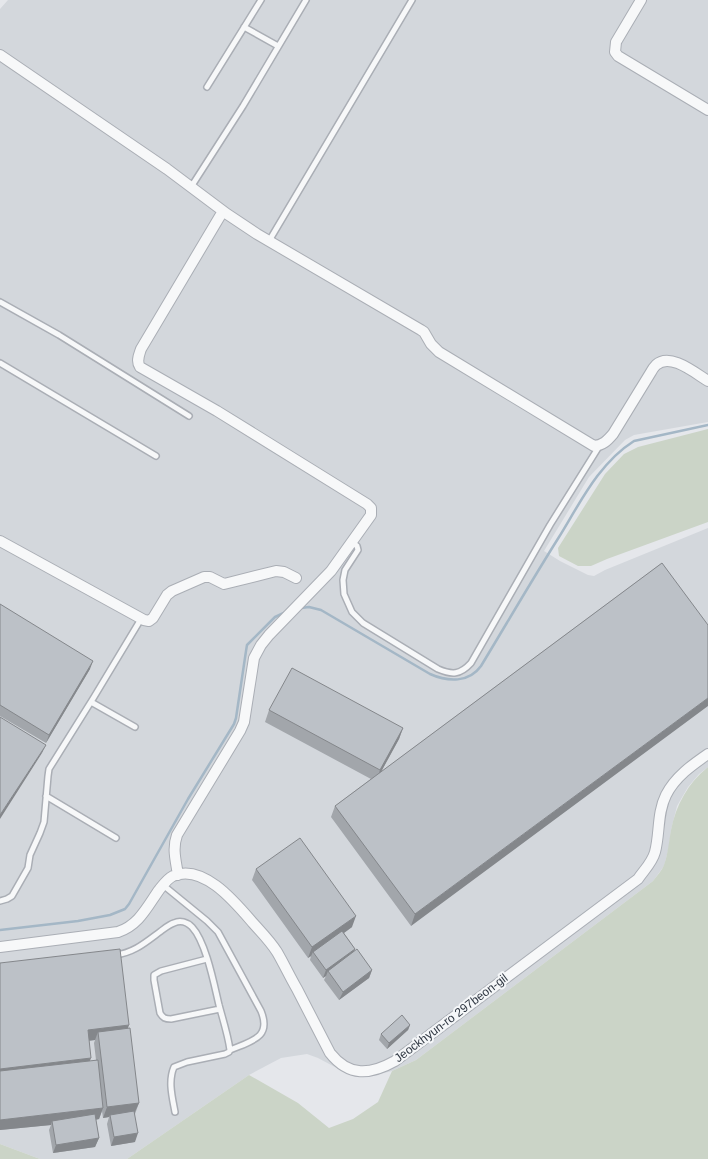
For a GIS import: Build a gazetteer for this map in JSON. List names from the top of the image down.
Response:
{
  "streets": {
    "street": ["Jeockhyun-ro 297beon-gil"]
  }
}
